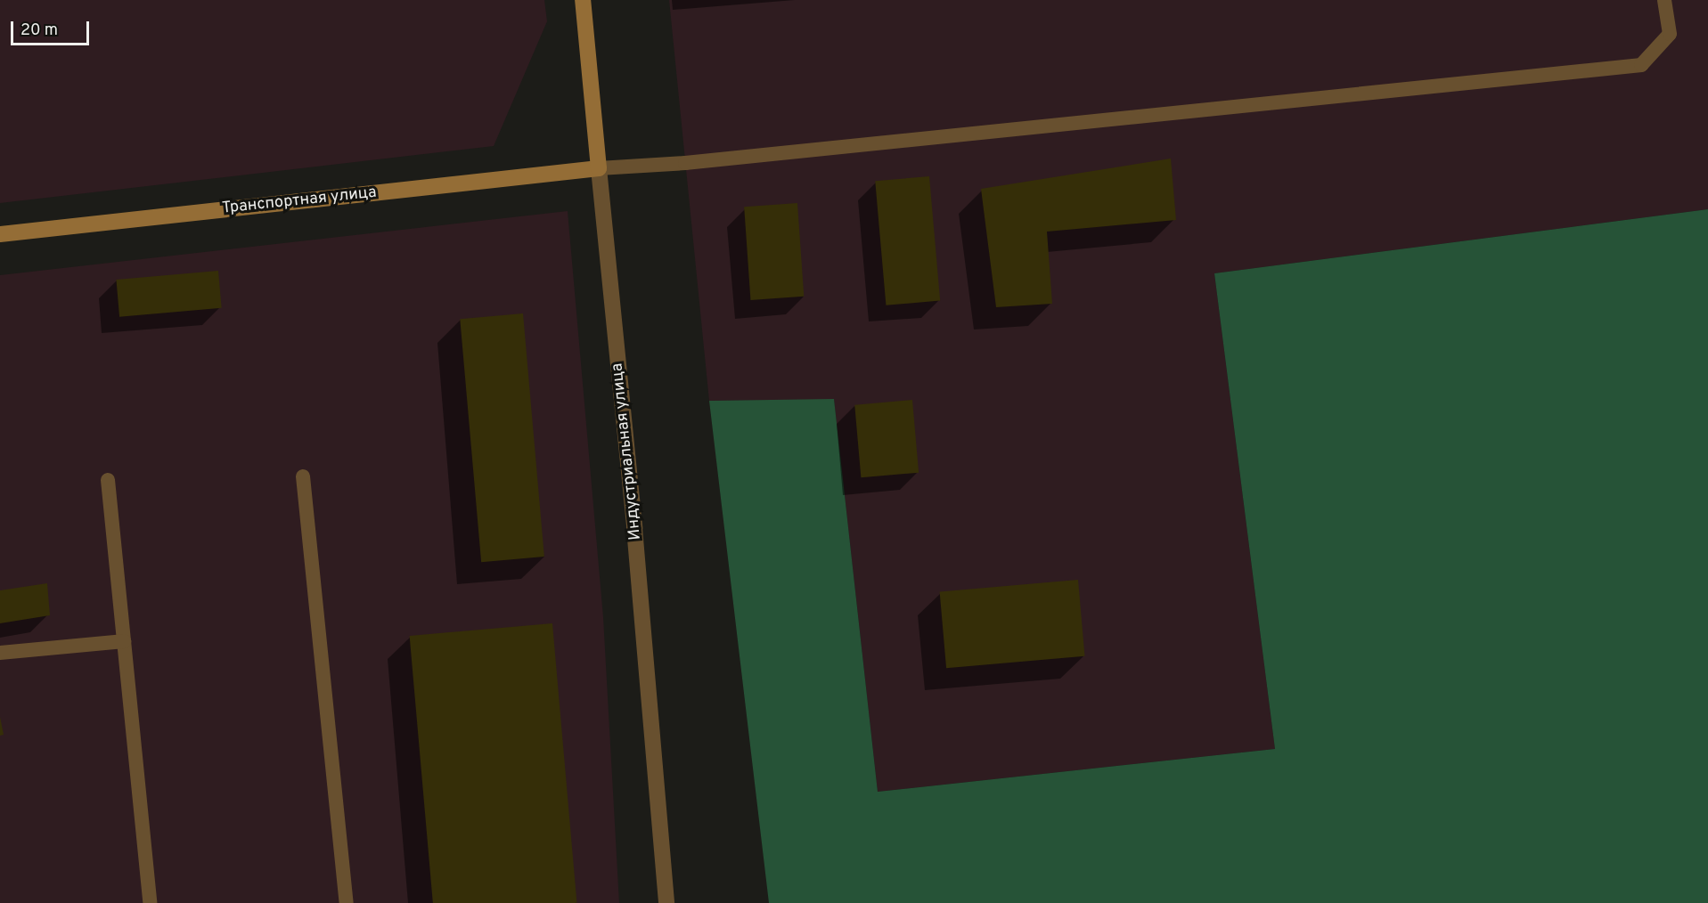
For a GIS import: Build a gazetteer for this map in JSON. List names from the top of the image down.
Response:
{
  "streets": {
    "street": ["Транспортная улица", "Индустриальная улица"]
  },
  "crossings": [
    ["Транспортная улица", "Индустриальная улица"]
  ],
  "scale_bar": "20 m"
}
